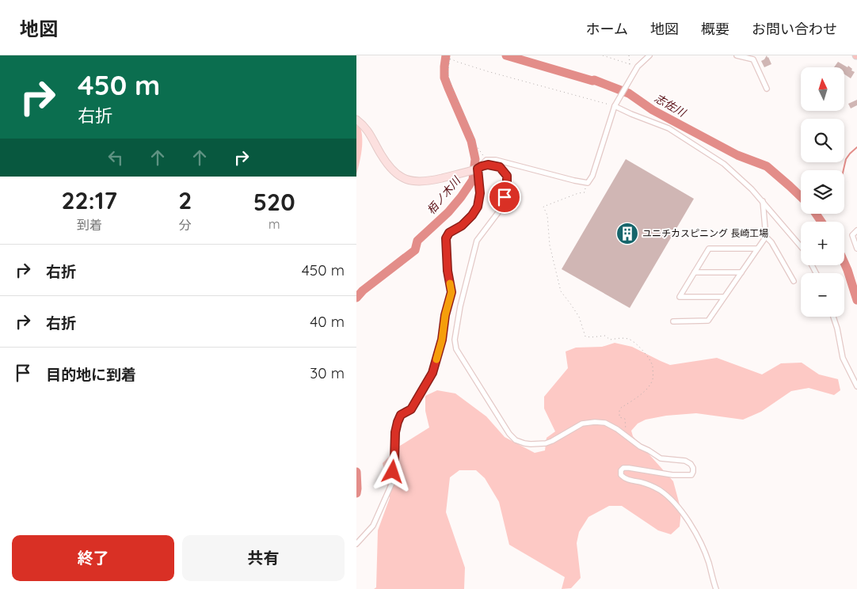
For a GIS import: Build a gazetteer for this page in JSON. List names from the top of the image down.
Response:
{
  "water": ["志佐川", "栢ノ木川"],
  "places": {
    "building": ["ユニチカスピニング 長崎工場"]
  },
  "north": "top",
  "page": {
    "header": "地図",
    "nav": [
      "ホーム",
      "地図",
      "概要",
      "お問い合わせ"
    ],
    "turn": ["450 m", "右折"],
    "map_buttons": ["+", "−"],
    "eta": [
      "22:17",
      "到着",
      "2",
      "分",
      "520",
      "m"
    ],
    "list": [
      {
        "name": "右折",
        "value": "450 m"
      },
      {
        "name": "右折",
        "value": "40 m"
      },
      {
        "name": "目的地に到着",
        "value": "30 m"
      }
    ],
    "buttons": ["終了", "共有"]
  }
}
